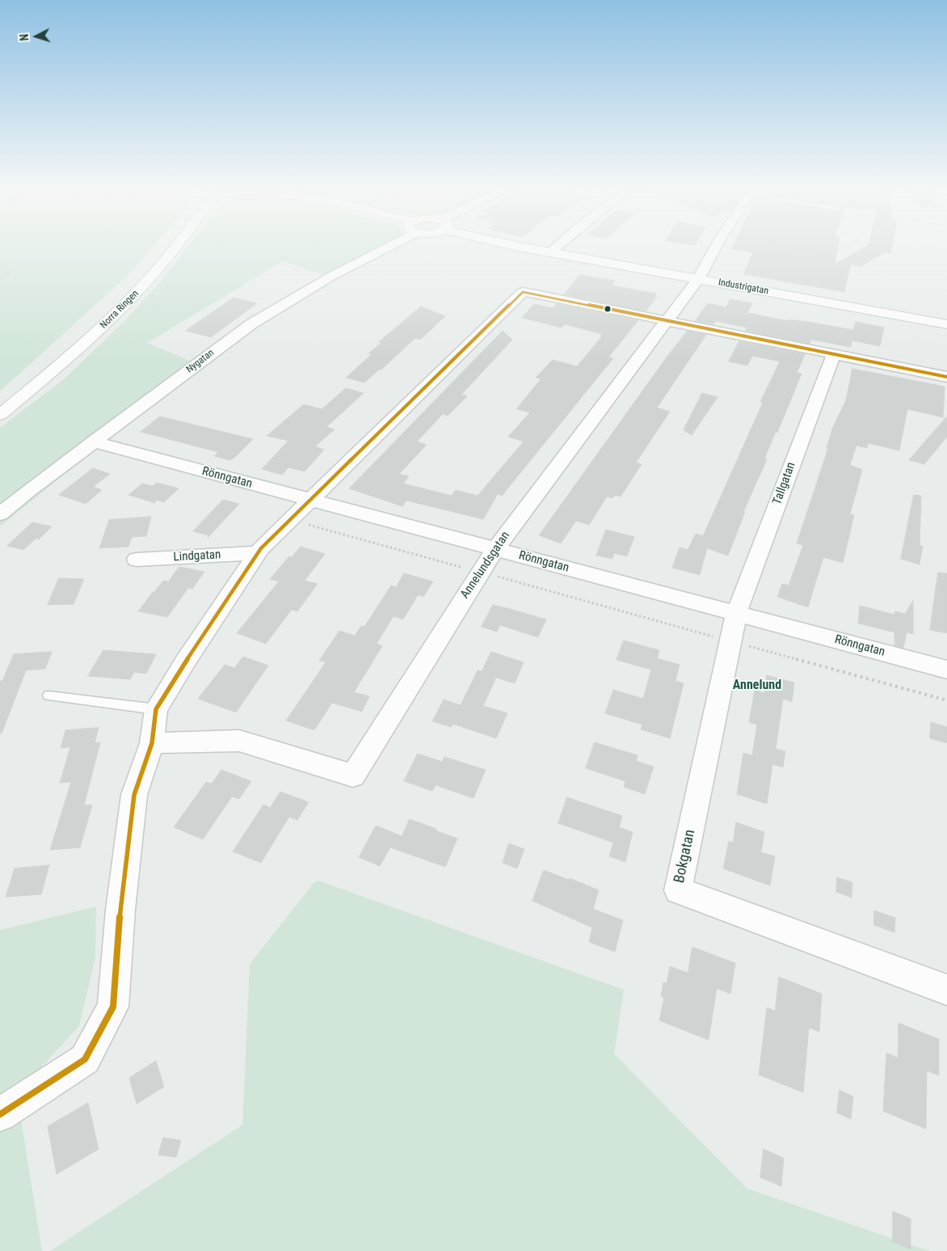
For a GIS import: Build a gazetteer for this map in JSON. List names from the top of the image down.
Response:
{
  "streets": {
    "street": [
      "Industrigatan",
      "Norra Ringen",
      "Nygatan",
      "Rönngatan",
      "Tallgatan",
      "Lindgatan",
      "Annelundsgatan",
      "Bokgatan"
    ]
  },
  "crossings": [
    ["Industrigatan", "Annelundsgatan"],
    ["Nygatan", "Rönngatan"],
    ["Rönngatan", "Tallgatan"],
    ["Rönngatan", "Annelundsgatan"],
    ["Rönngatan", "Bokgatan"],
    ["Tallgatan", "Bokgatan"]
  ],
  "districts": ["Annelund"],
  "north": "left"
}
